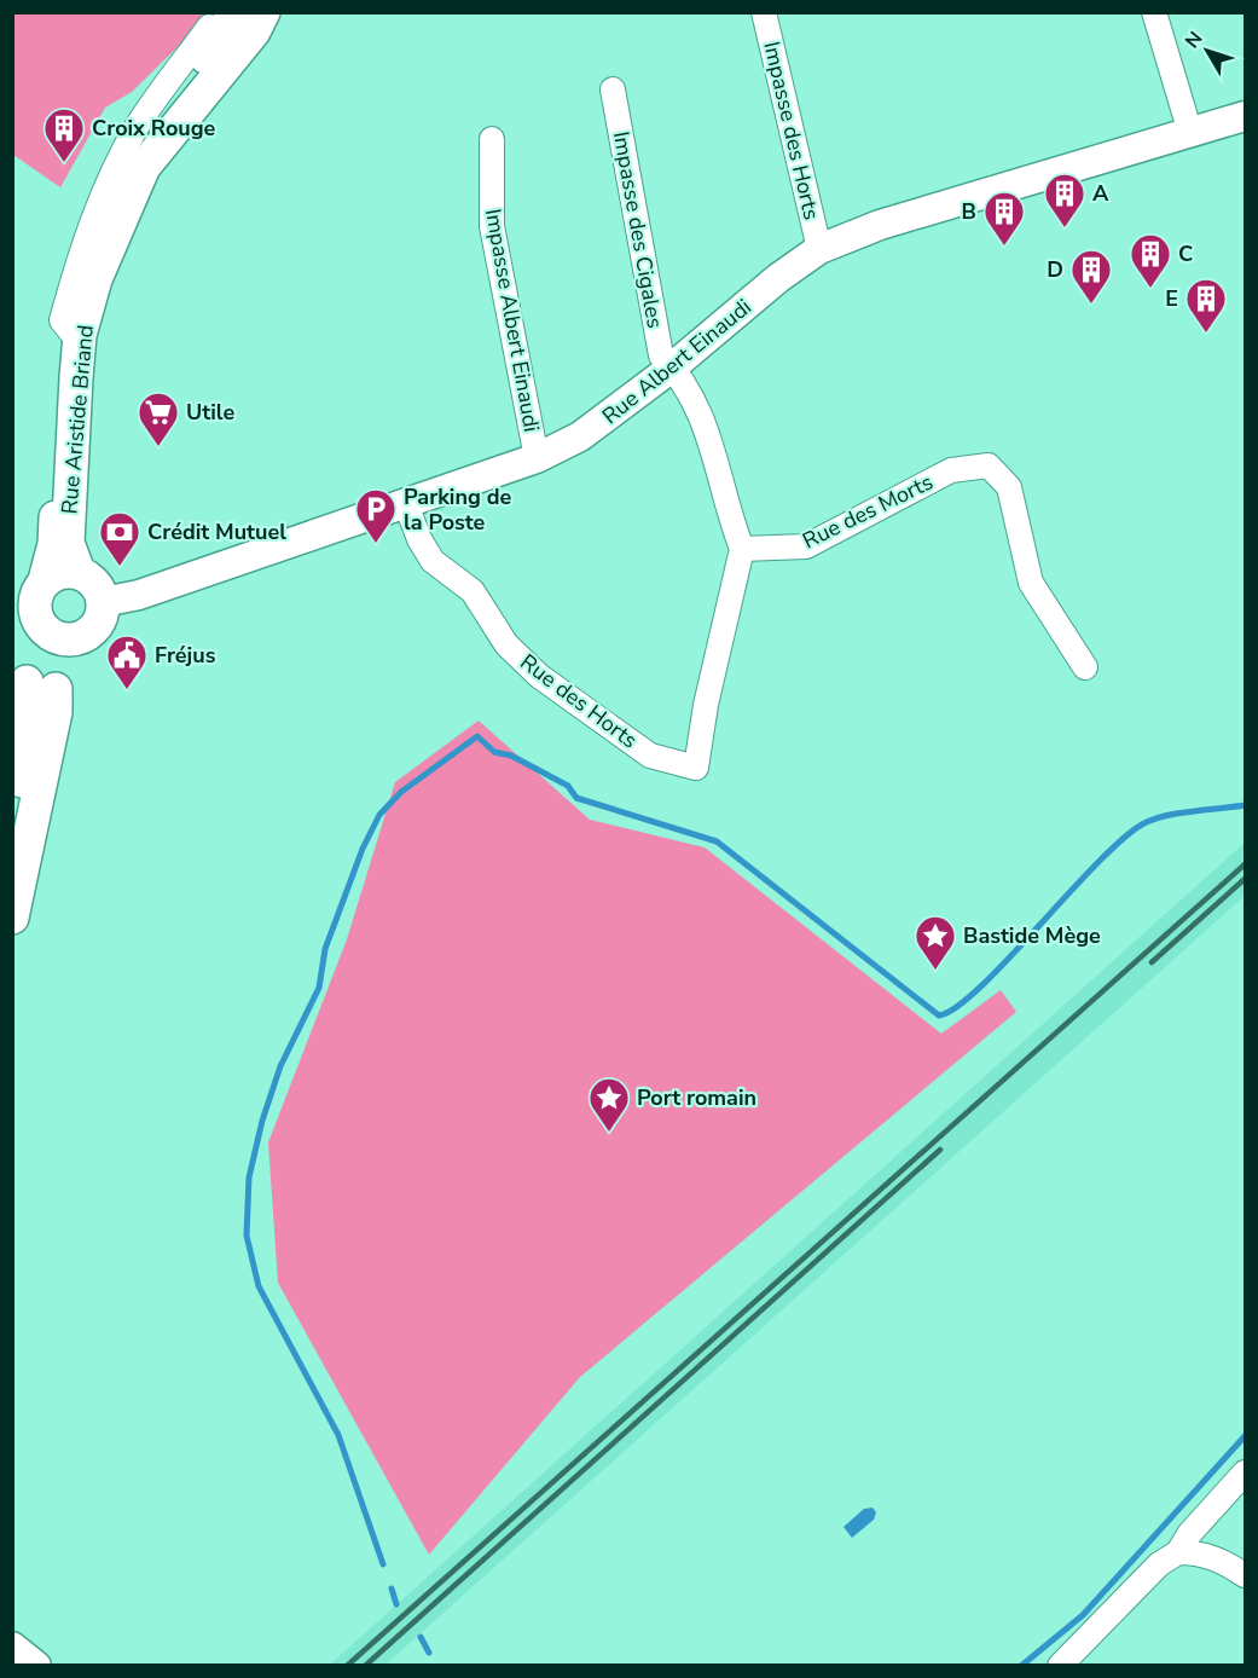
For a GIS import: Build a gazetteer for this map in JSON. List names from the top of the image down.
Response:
{
  "streets": {
    "main road": ["Rue Aristide Briand"],
    "street": [
      "Impasse des Horts",
      "Impasse des Cigales",
      "Impasse Albert Einaudi",
      "Rue Albert Einaudi",
      "Rue des Morts",
      "Rue des Horts"
    ]
  },
  "crossings": [
    ["Impasse des Horts", "Rue Albert Einaudi"],
    ["Impasse des Cigales", "Rue Albert Einaudi"],
    ["Impasse des Cigales", "Rue des Morts"],
    ["Impasse des Cigales", "Rue des Horts"],
    ["Impasse Albert Einaudi", "Rue Albert Einaudi"],
    ["Rue Albert Einaudi", "Rue Aristide Briand"],
    ["Rue Albert Einaudi", "Rue des Horts"],
    ["Rue des Morts", "Rue des Horts"]
  ],
  "places": {
    "building": [
      "Croix Rouge",
      "A",
      "B",
      "C",
      "D",
      "E"
    ],
    "supermarket": ["Utile"],
    "parking": ["Parking de la Poste"],
    "bank": ["Crédit Mutuel"],
    "public building": ["Fréjus"],
    "place": ["Bastide Mège", "Port romain"]
  },
  "north": "top left"
}
